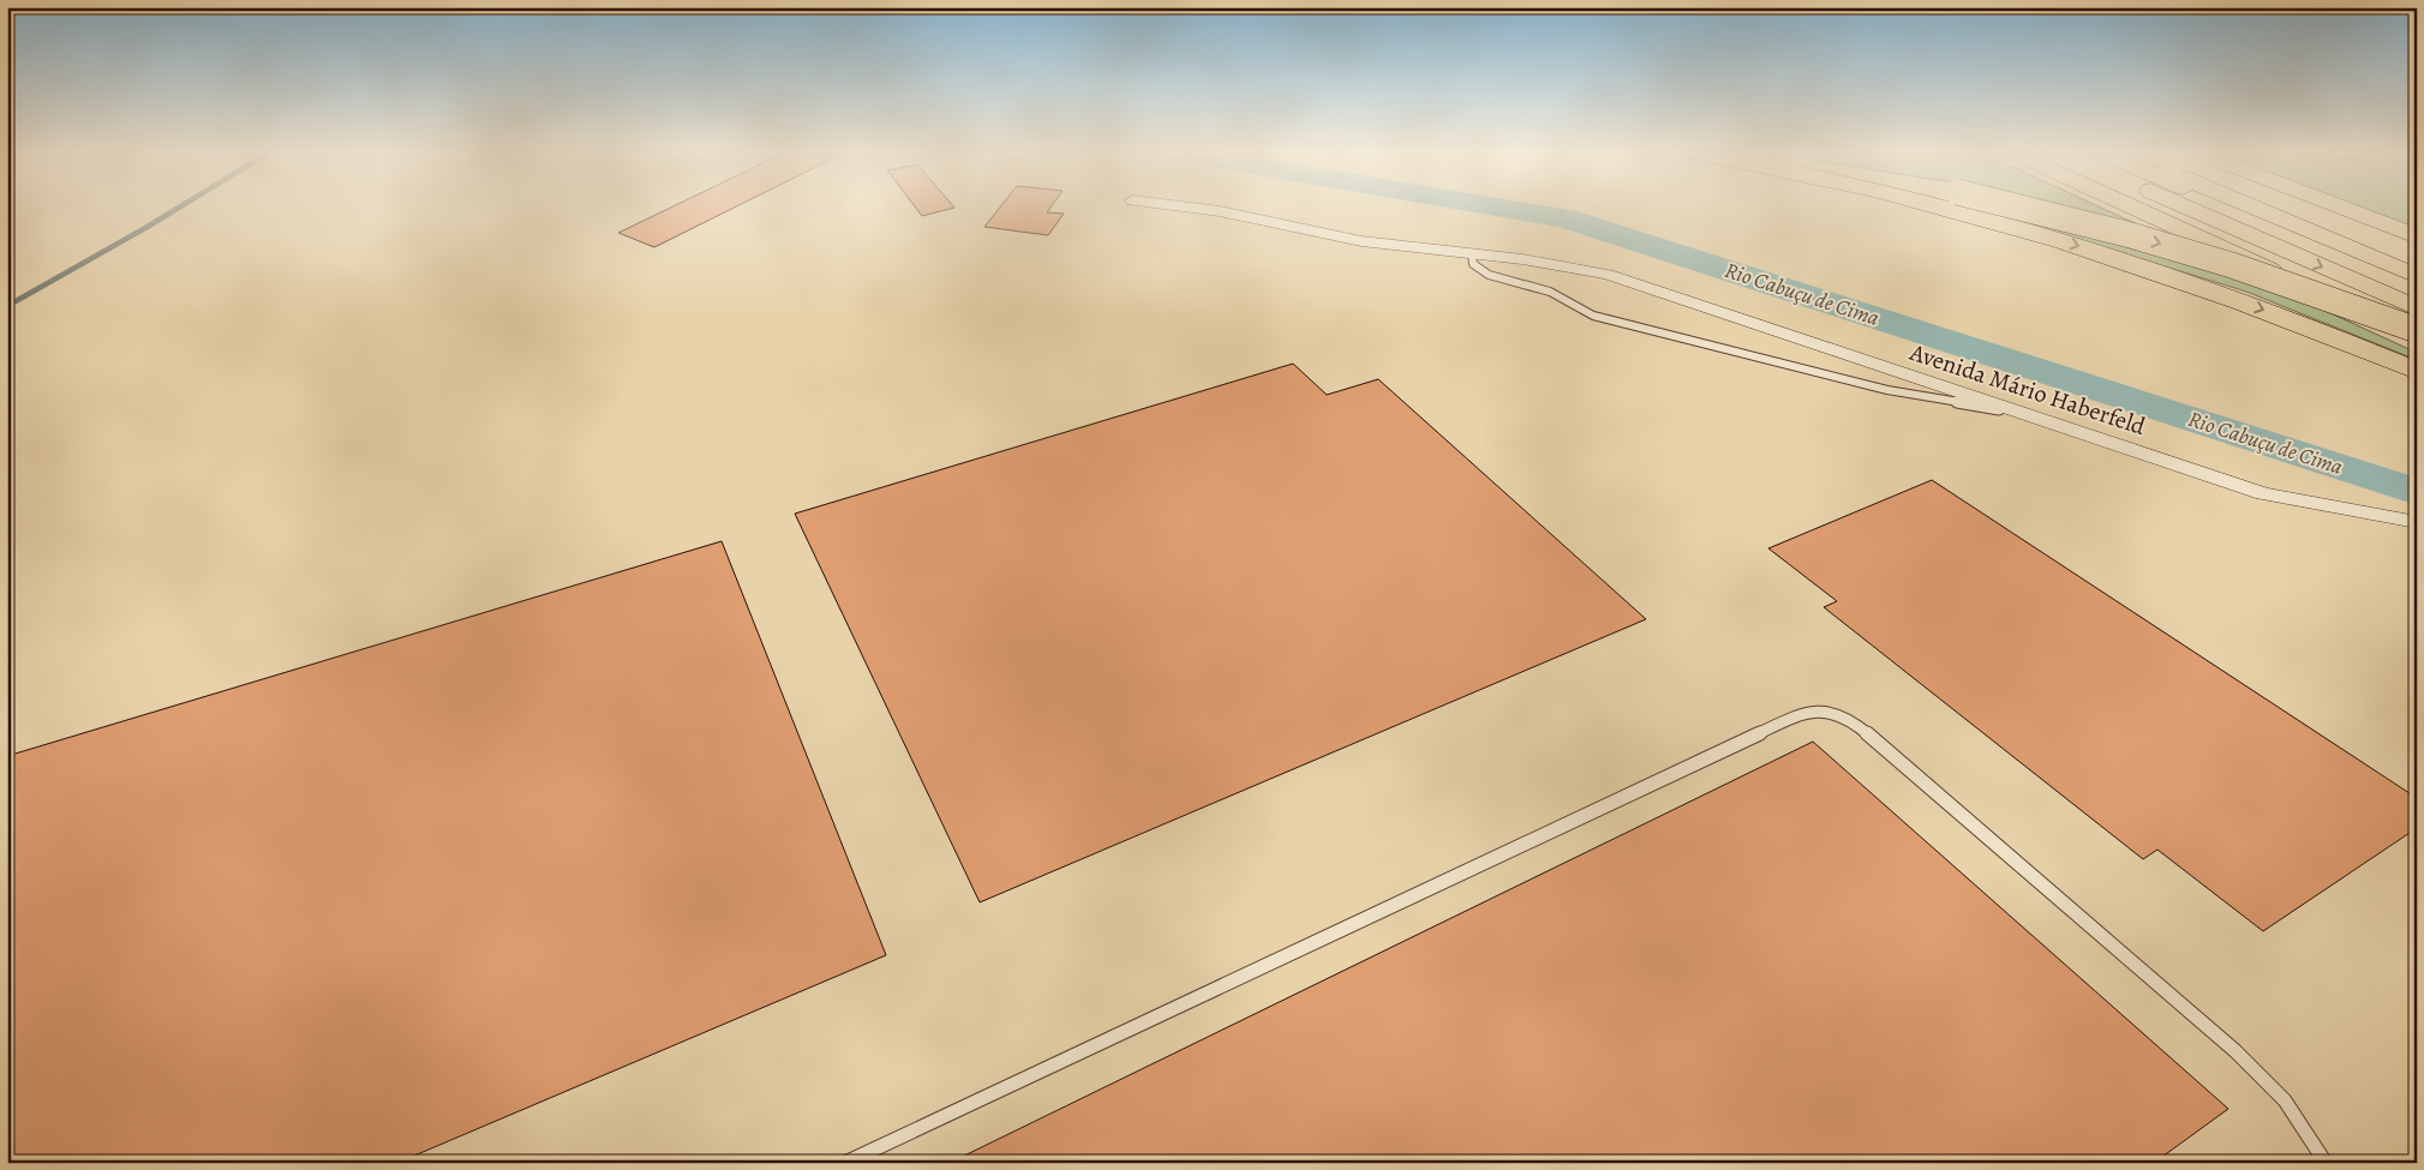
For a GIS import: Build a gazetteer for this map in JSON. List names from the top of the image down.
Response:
{
  "streets": {
    "street": ["Avenida Mário Haberfeld"]
  },
  "water": ["Rio Cabuçu de Cima"]
}
